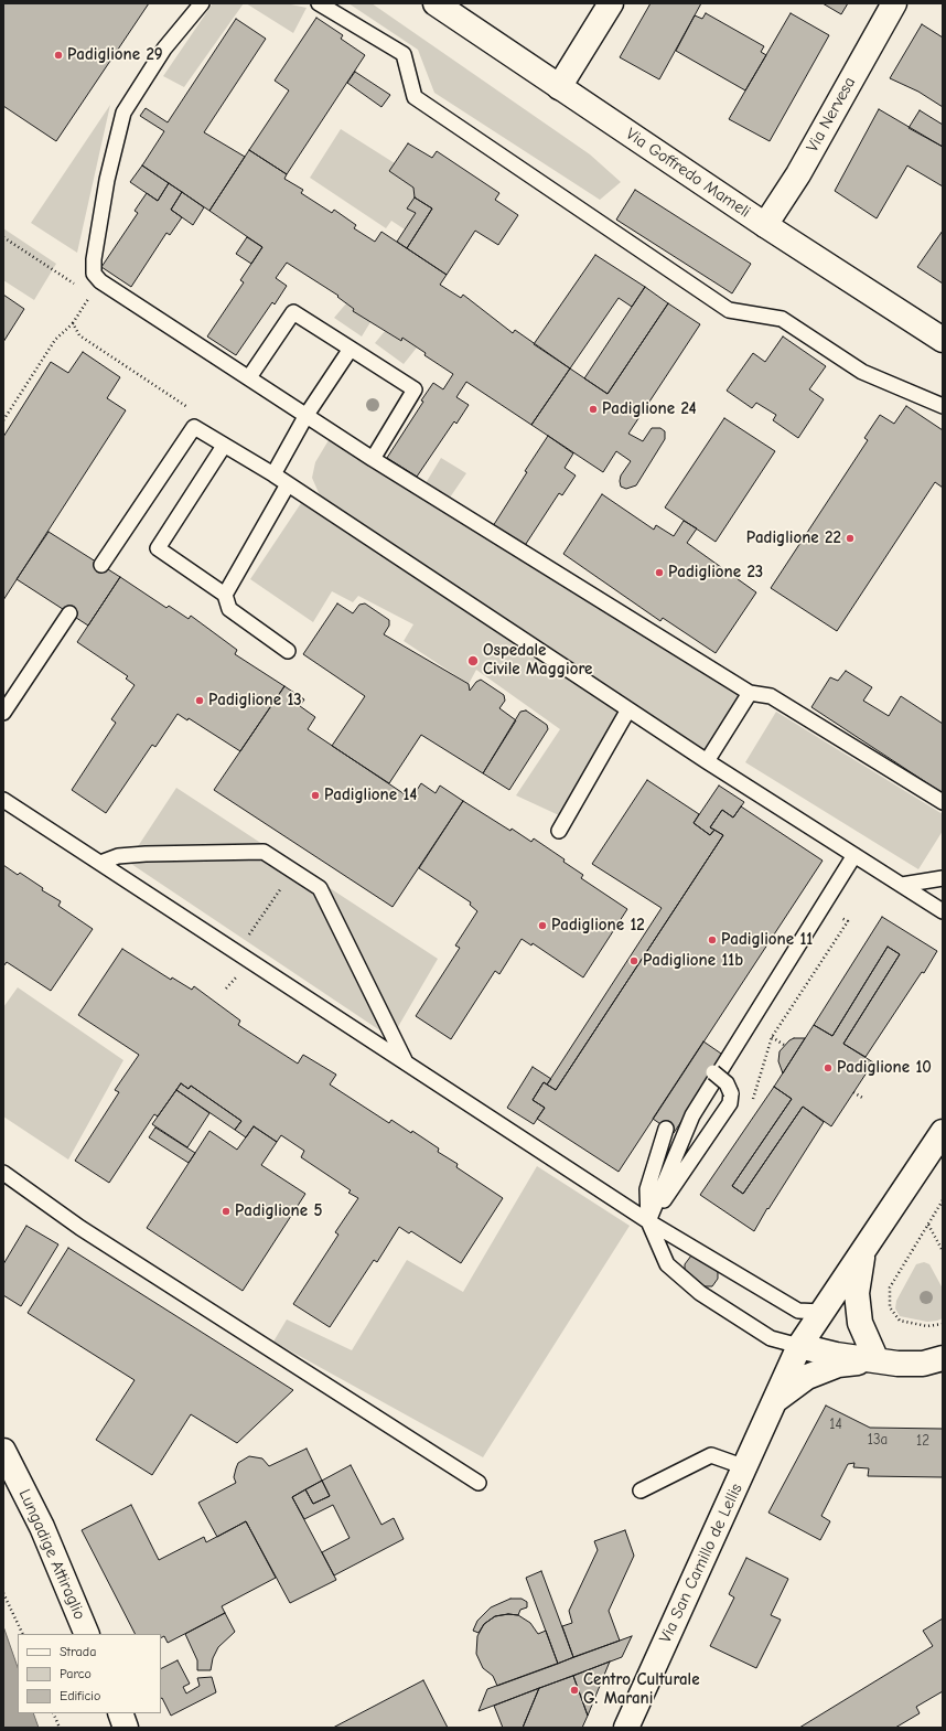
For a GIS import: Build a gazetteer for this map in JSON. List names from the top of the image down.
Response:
{
  "streets": {
    "street": [
      "Via Nervesa",
      "Via Goffredo Mameli",
      "Lungadige Attiraglio",
      "Via San Camillo de Lellis"
    ]
  },
  "crossings": [
    ["Via Nervesa", "Via Goffredo Mameli"]
  ],
  "places": [
    "Padiglione 29",
    "Padiglione 24",
    "Padiglione 22",
    "Padiglione 23",
    "Ospedale Civile Maggiore",
    "Padiglione 13",
    "Padiglione 14",
    "Padiglione 12",
    "Padiglione 11",
    "Padiglione 11b",
    "Padiglione 10",
    "Padiglione 5",
    "Centro Culturale G. Marani"
  ],
  "house_numbers": ["14", "13a", "12"],
  "legend": ["Strada", "Parco", "Edificio"]
}
